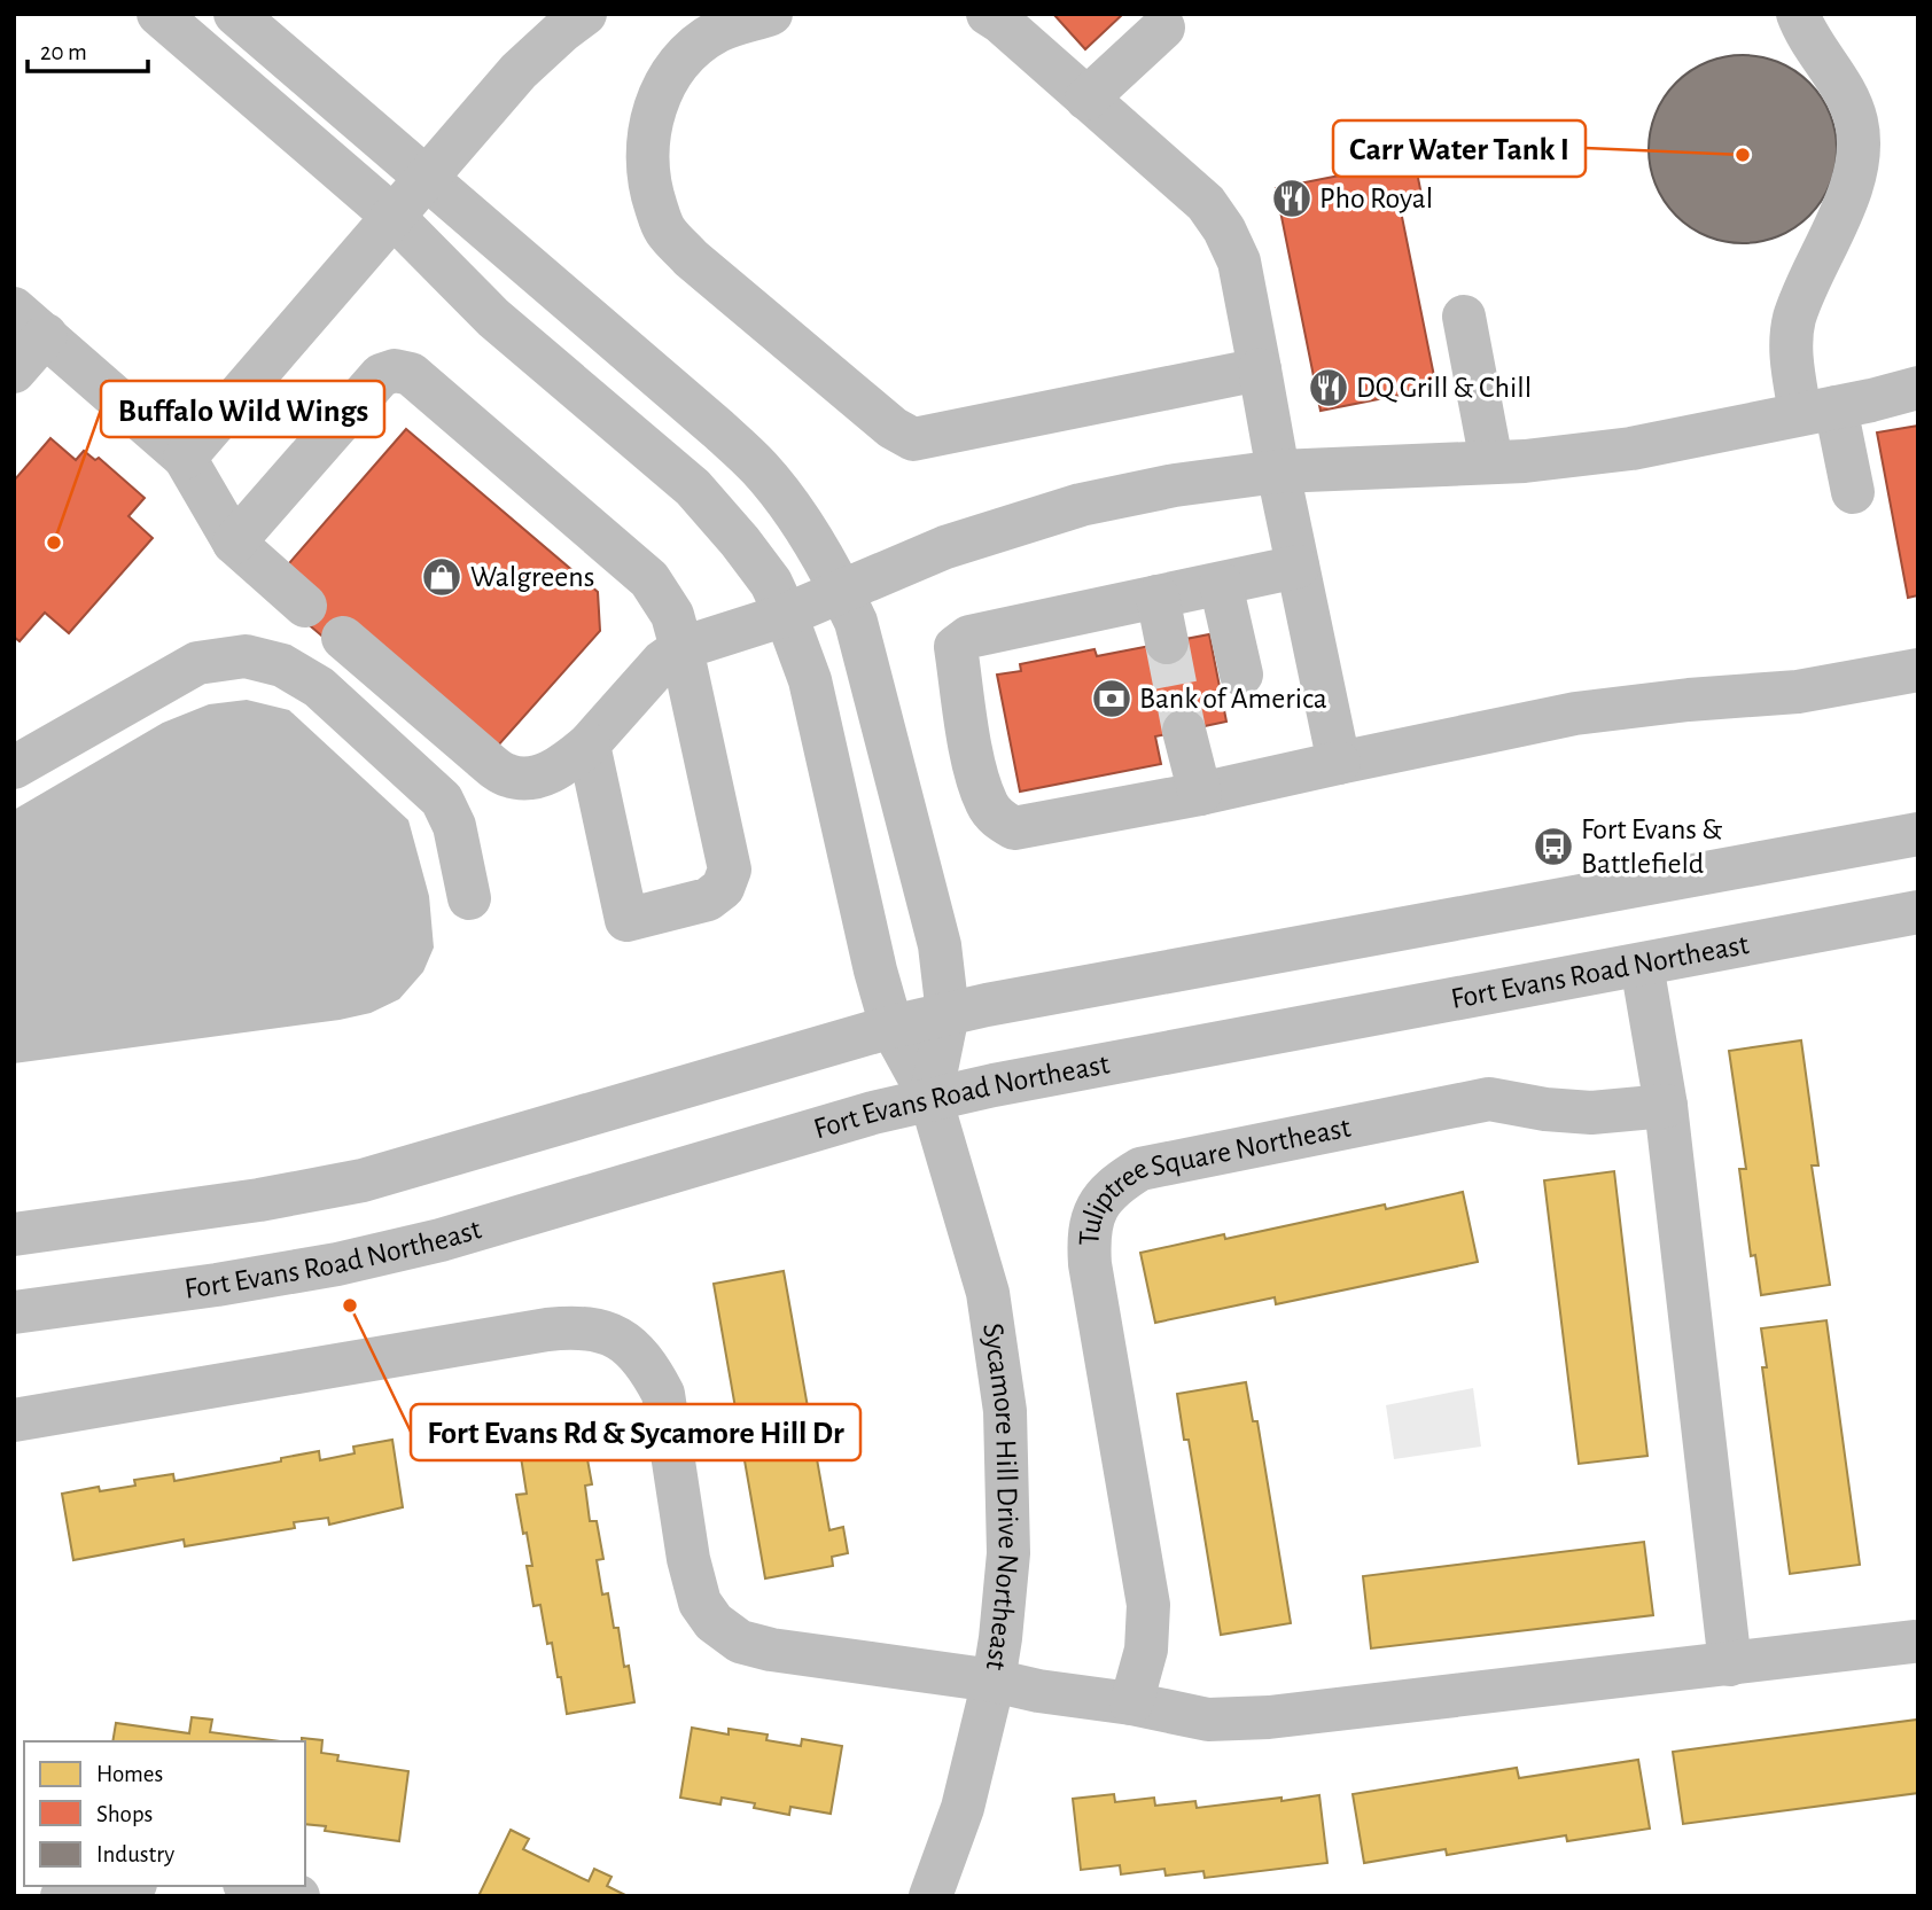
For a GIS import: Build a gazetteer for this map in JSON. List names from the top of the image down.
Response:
{
  "streets": {
    "street": ["Fort Evans Road Northeast", "Tuliptree Square Northeast", "Sycamore Hill Drive Northeast"]
  },
  "crossings": [
    ["Fort Evans Road Northeast", "Sycamore Hill Drive Northeast"]
  ],
  "places": {
    "other": ["Carr Water Tank I", "Buffalo Wild Wings", "Fort Evans Rd & Sycamore Hill Dr"],
    "restaurant": ["Pho Royal", "DQ Grill & Chill"],
    "shop": ["Walgreens"],
    "bank": ["Bank of America"],
    "bus stop": ["Fort Evans & Battlefield"]
  },
  "legend": ["Homes", "Shops", "Industry"],
  "scale_bar": "20 m"
}
